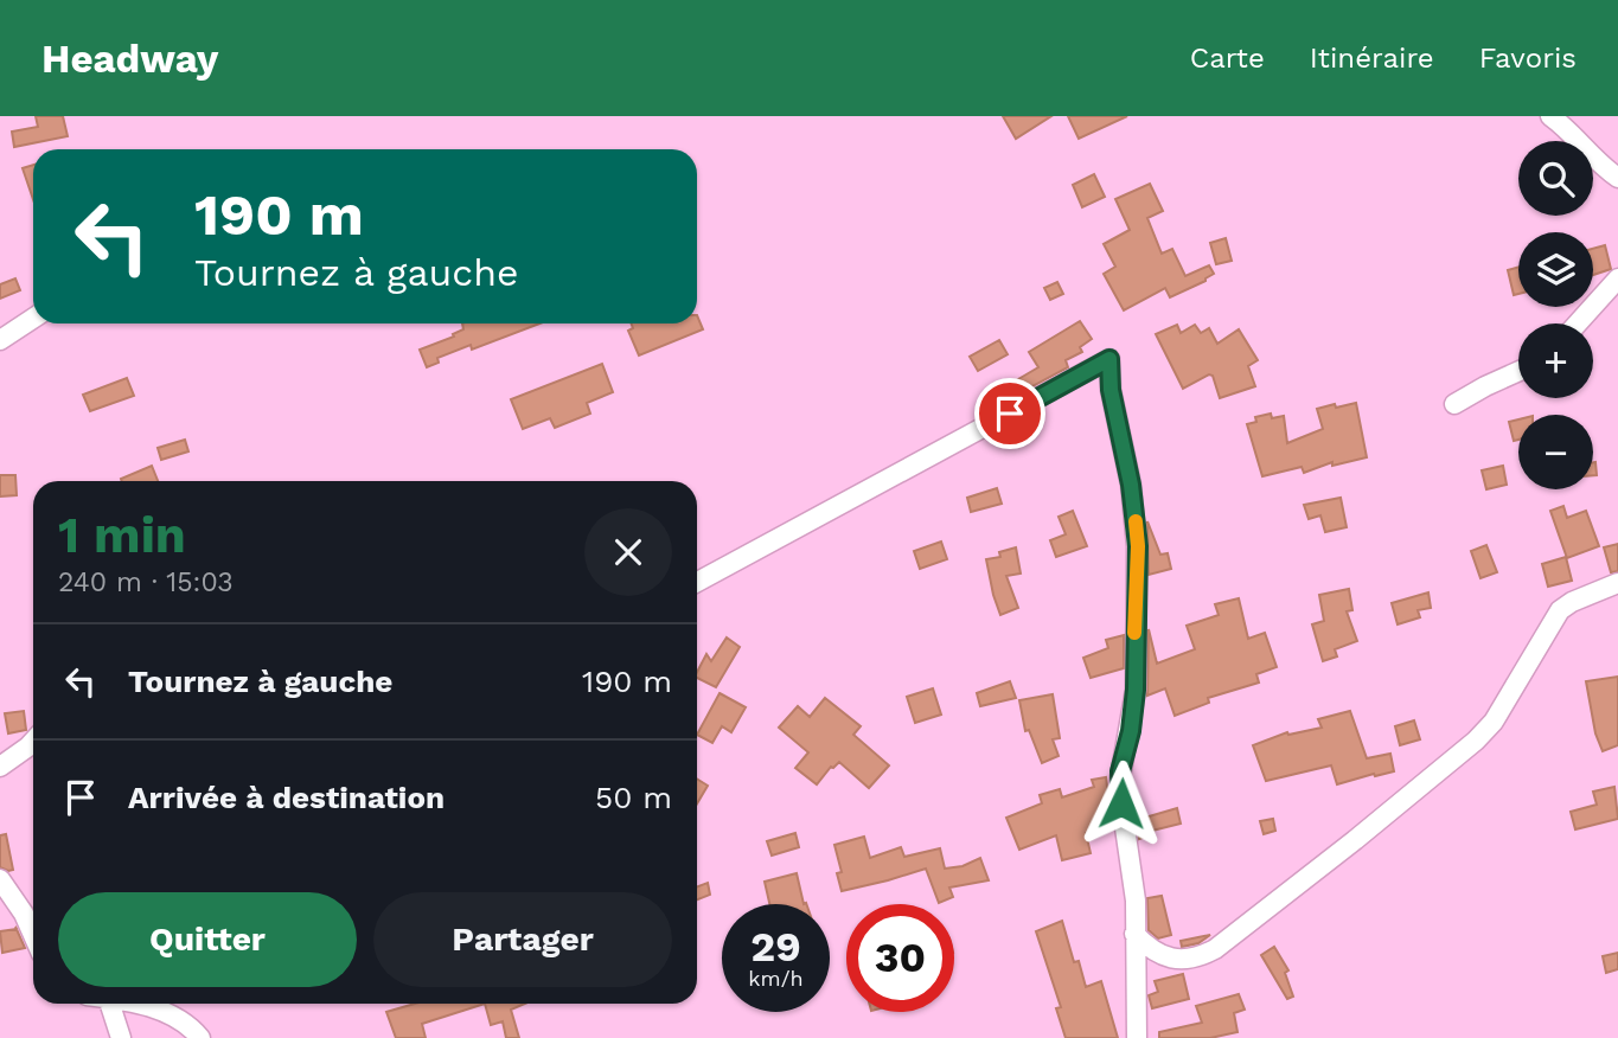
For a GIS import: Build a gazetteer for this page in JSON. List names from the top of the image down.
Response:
{
  "page": {
    "header": "Headway",
    "nav": ["Carte", "Itinéraire", "Favoris"],
    "map_buttons": ["+", "−"],
    "turn": ["190 m", "Tournez à gauche"],
    "heading": ["1 min", "240 m · 15:03"],
    "list": [
      {
        "name": "Tournez à gauche",
        "value": "190 m"
      },
      {
        "name": "Arrivée à destination",
        "value": "50 m"
      }
    ],
    "buttons": ["Quitter", "Partager"],
    "speed": "29 km/h",
    "limit": "30"
  }
}
